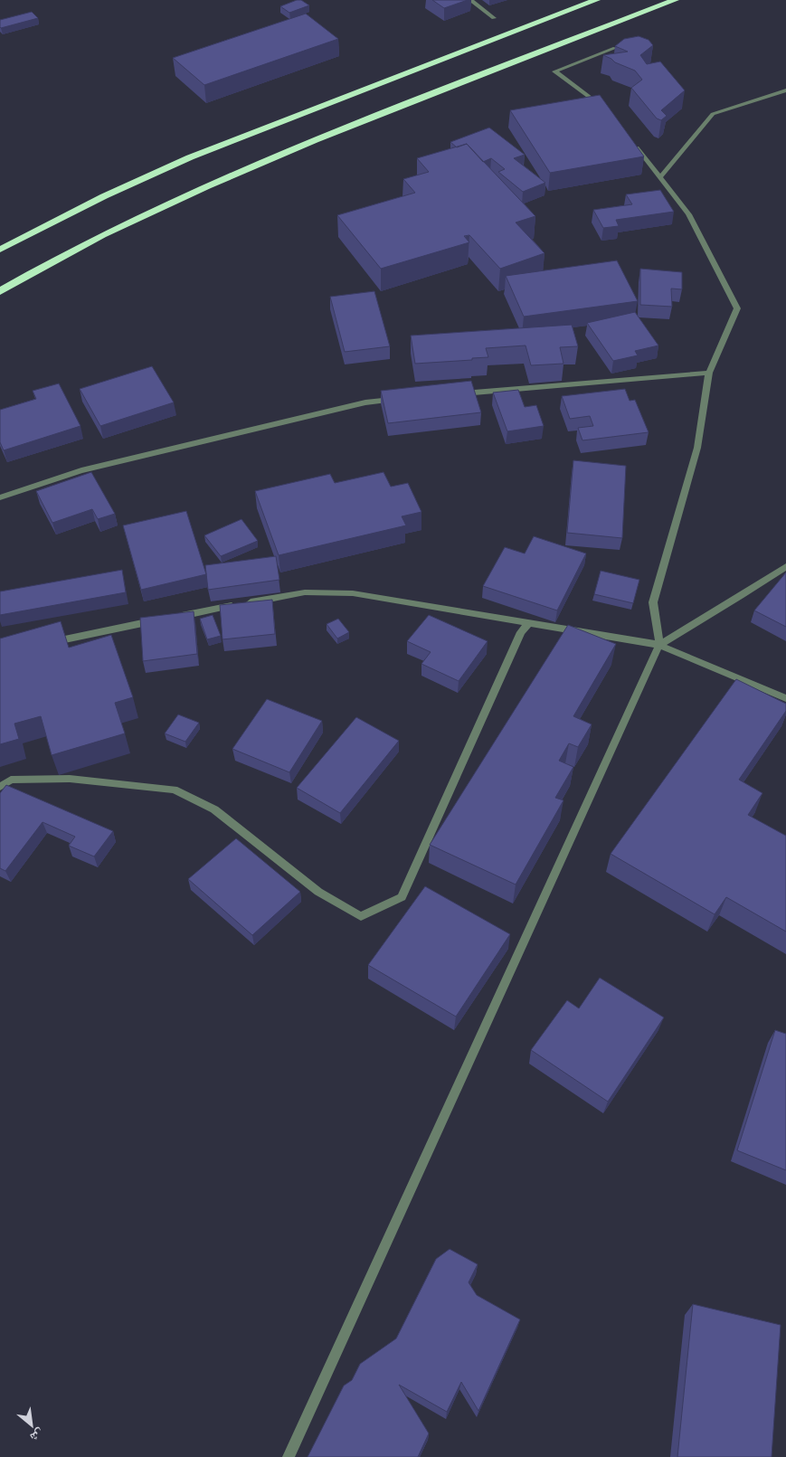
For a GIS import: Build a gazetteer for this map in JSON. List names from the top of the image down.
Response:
{
  "north": "bottom right"
}
